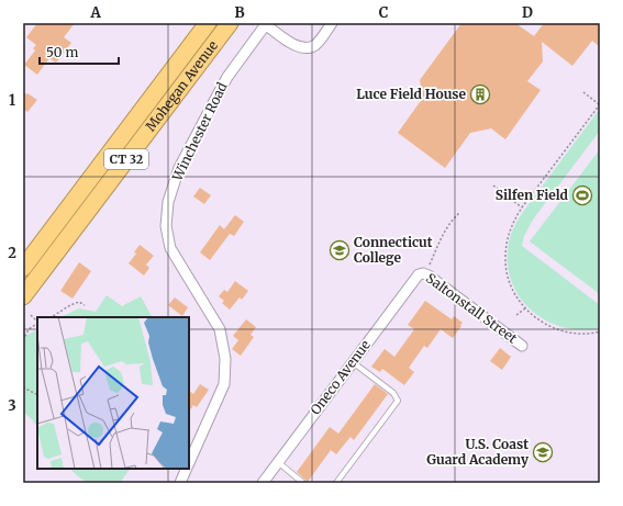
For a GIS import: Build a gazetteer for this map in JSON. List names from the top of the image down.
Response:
{
  "streets": {
    "highway": ["Mohegan Avenue", "CT 32"],
    "street": ["Winchester Road", "Saltonstall Street", "Oneco Avenue"]
  },
  "crossings": [
    ["Saltonstall Street", "Oneco Avenue"]
  ],
  "places": {
    "building": ["Luce Field House"],
    "sports": ["Silfen Field"],
    "school or university": ["Connecticut College", "U.S. Coast Guard Academy"]
  },
  "scale_bar": "50 m",
  "grid": {
    "columns": [
      "A",
      "B",
      "C",
      "D"
    ],
    "rows": ["1", "2", "3"]
  }
}
